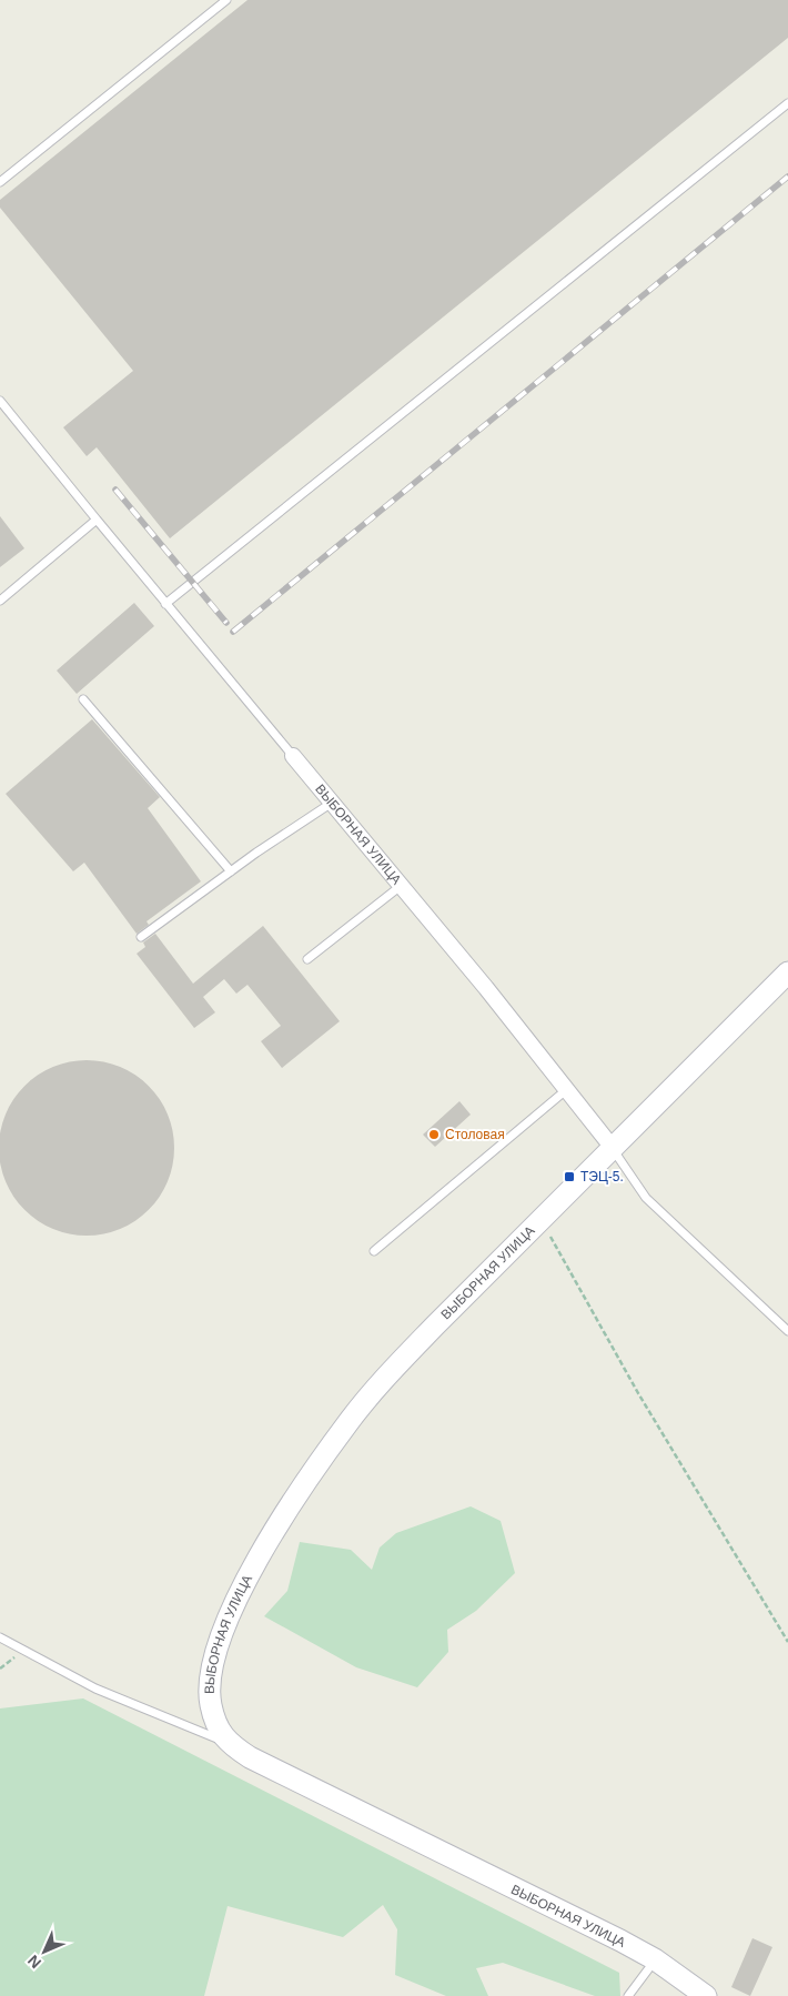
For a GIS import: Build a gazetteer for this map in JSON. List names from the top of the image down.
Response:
{
  "streets": {
    "main road": ["ВЫБОРНАЯ УЛИЦА"]
  },
  "places": {
    "other": ["Столовая"],
    "transit": ["ТЭЦ-5."]
  },
  "north": "bottom left"
}
